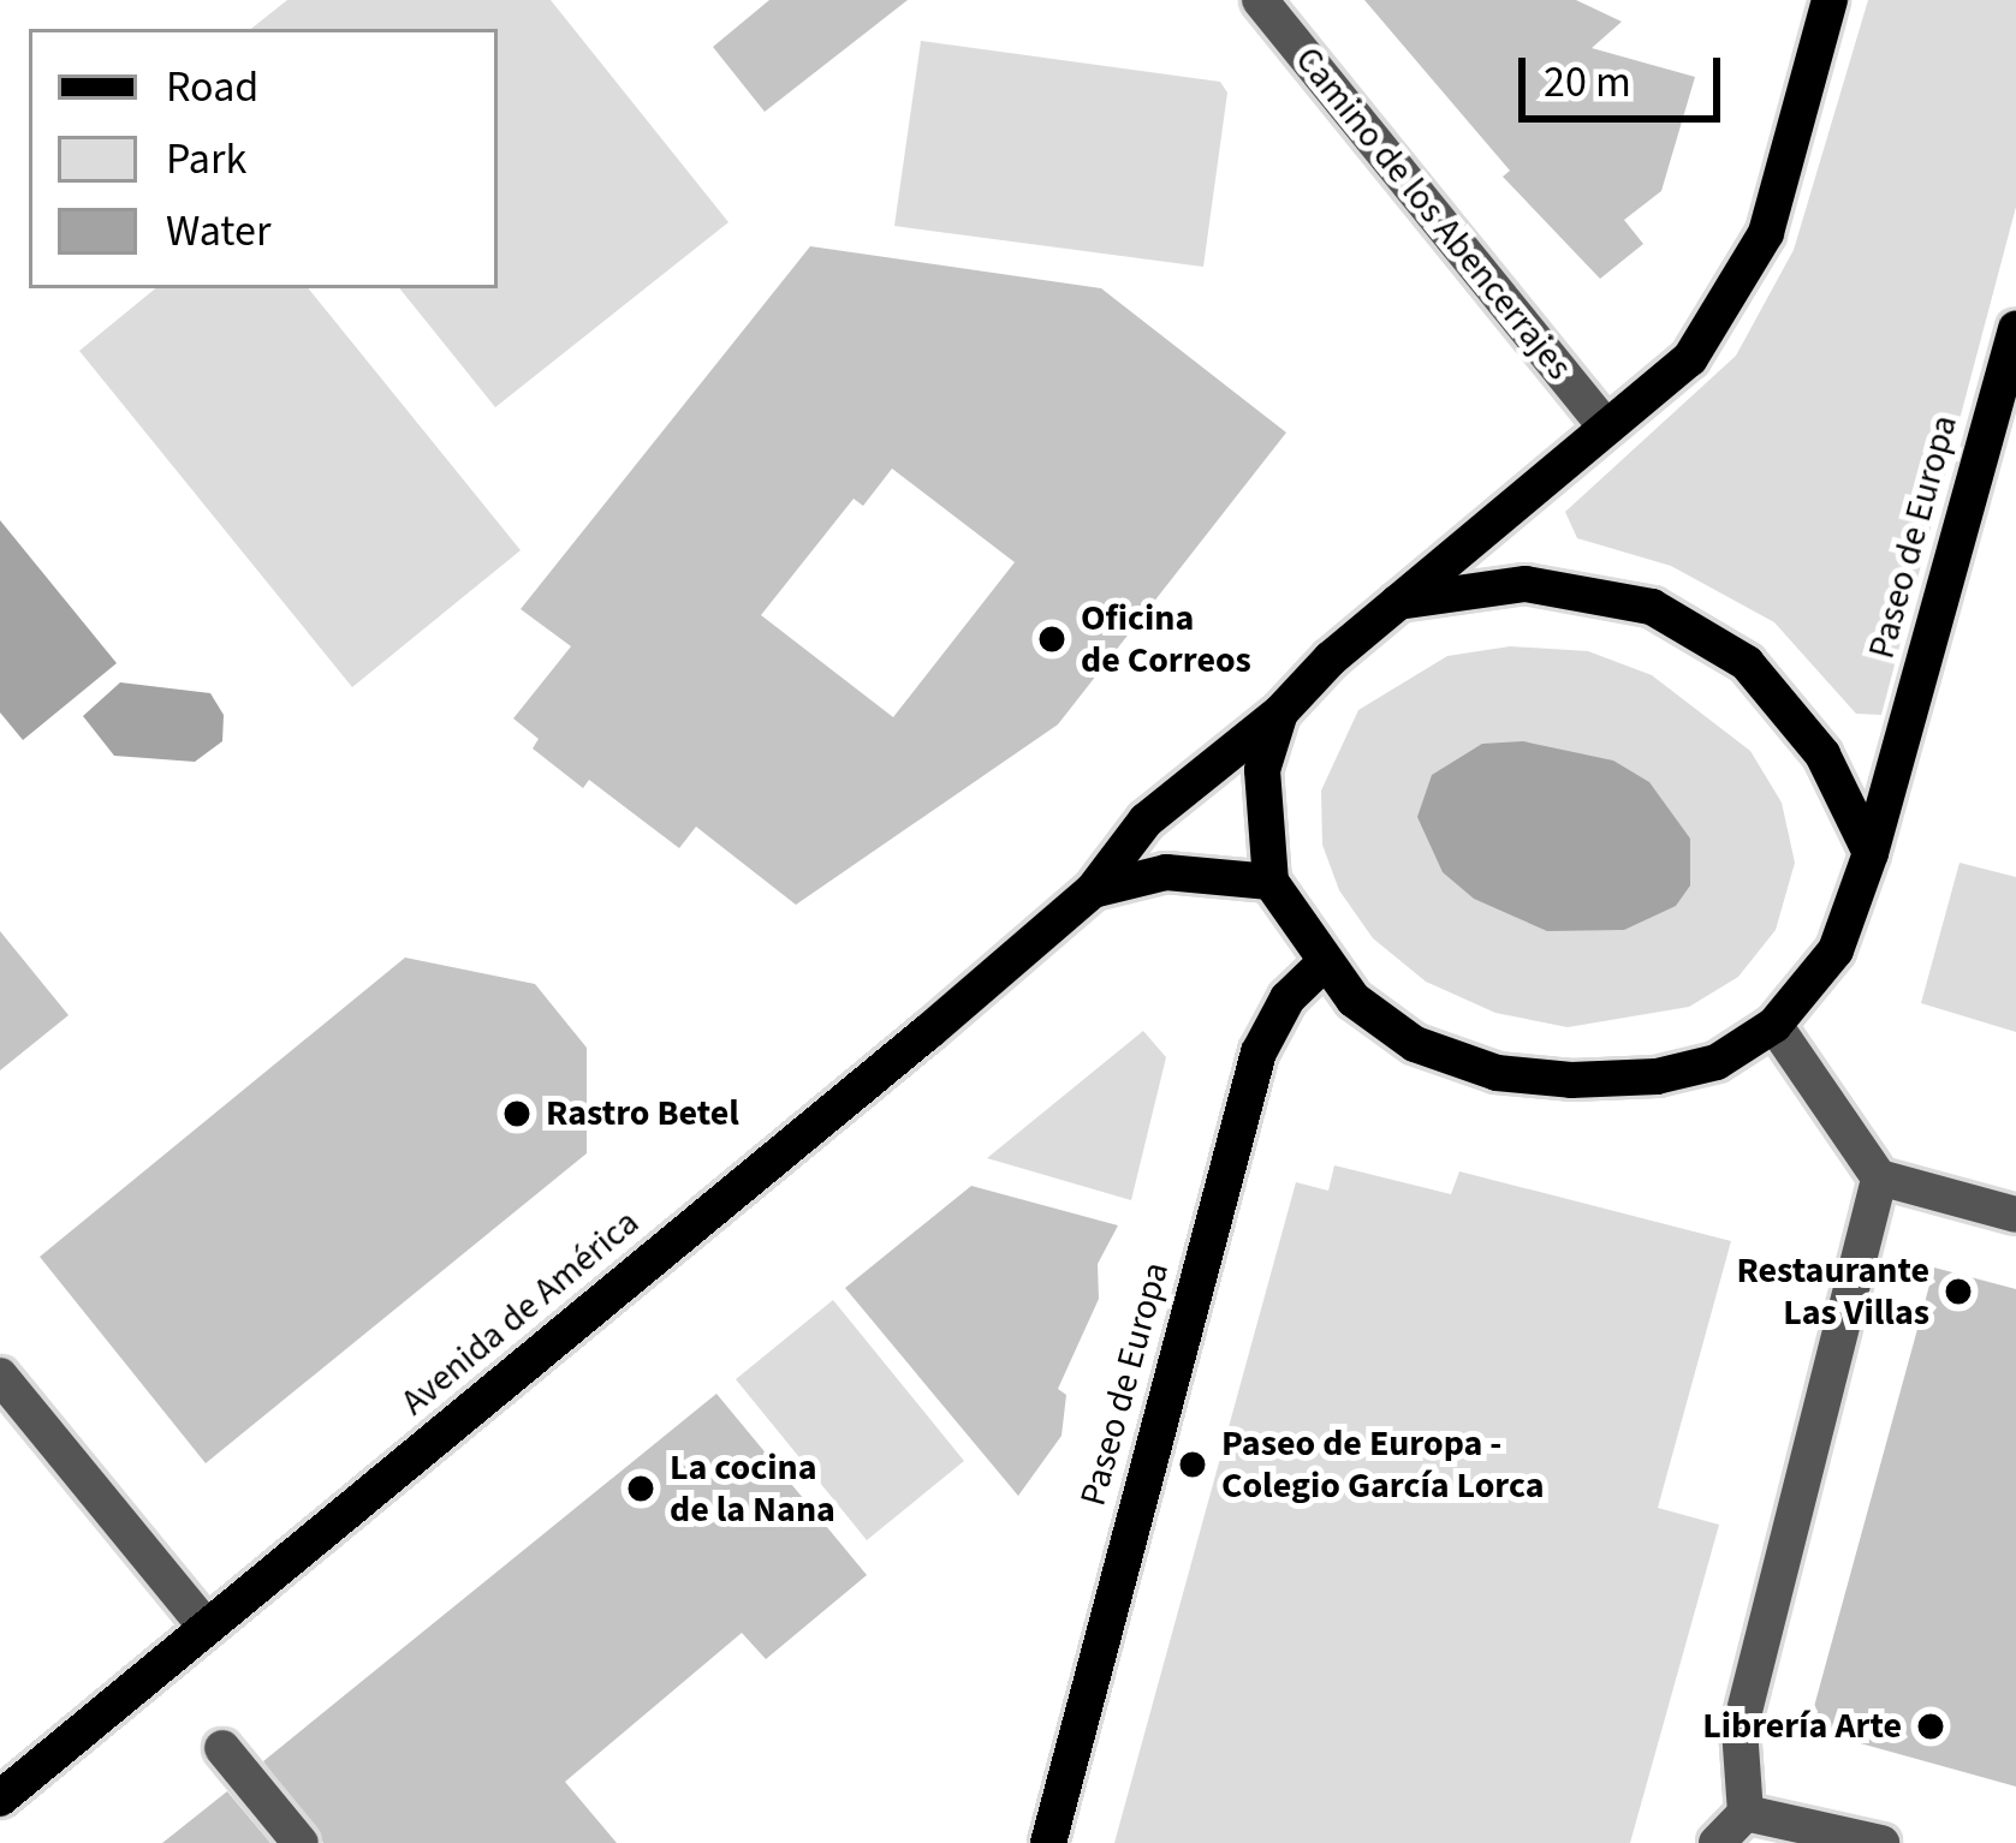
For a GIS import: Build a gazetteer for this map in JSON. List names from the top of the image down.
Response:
{
  "streets": {
    "main road": ["Paseo de Europa", "Avenida de América"],
    "street": ["Camino de los Abencerrajes"]
  },
  "crossings": [
    ["Paseo de Europa", "Avenida de América"]
  ],
  "places": [
    "Oficina de Correos",
    "Rastro Betel",
    "Restaurante Las Villas",
    "Paseo de Europa - Colegio García Lorca",
    "La cocina de la Nana",
    "Librería Arte"
  ],
  "legend": ["Road", "Park", "Water"],
  "scale_bar": "20 m"
}
